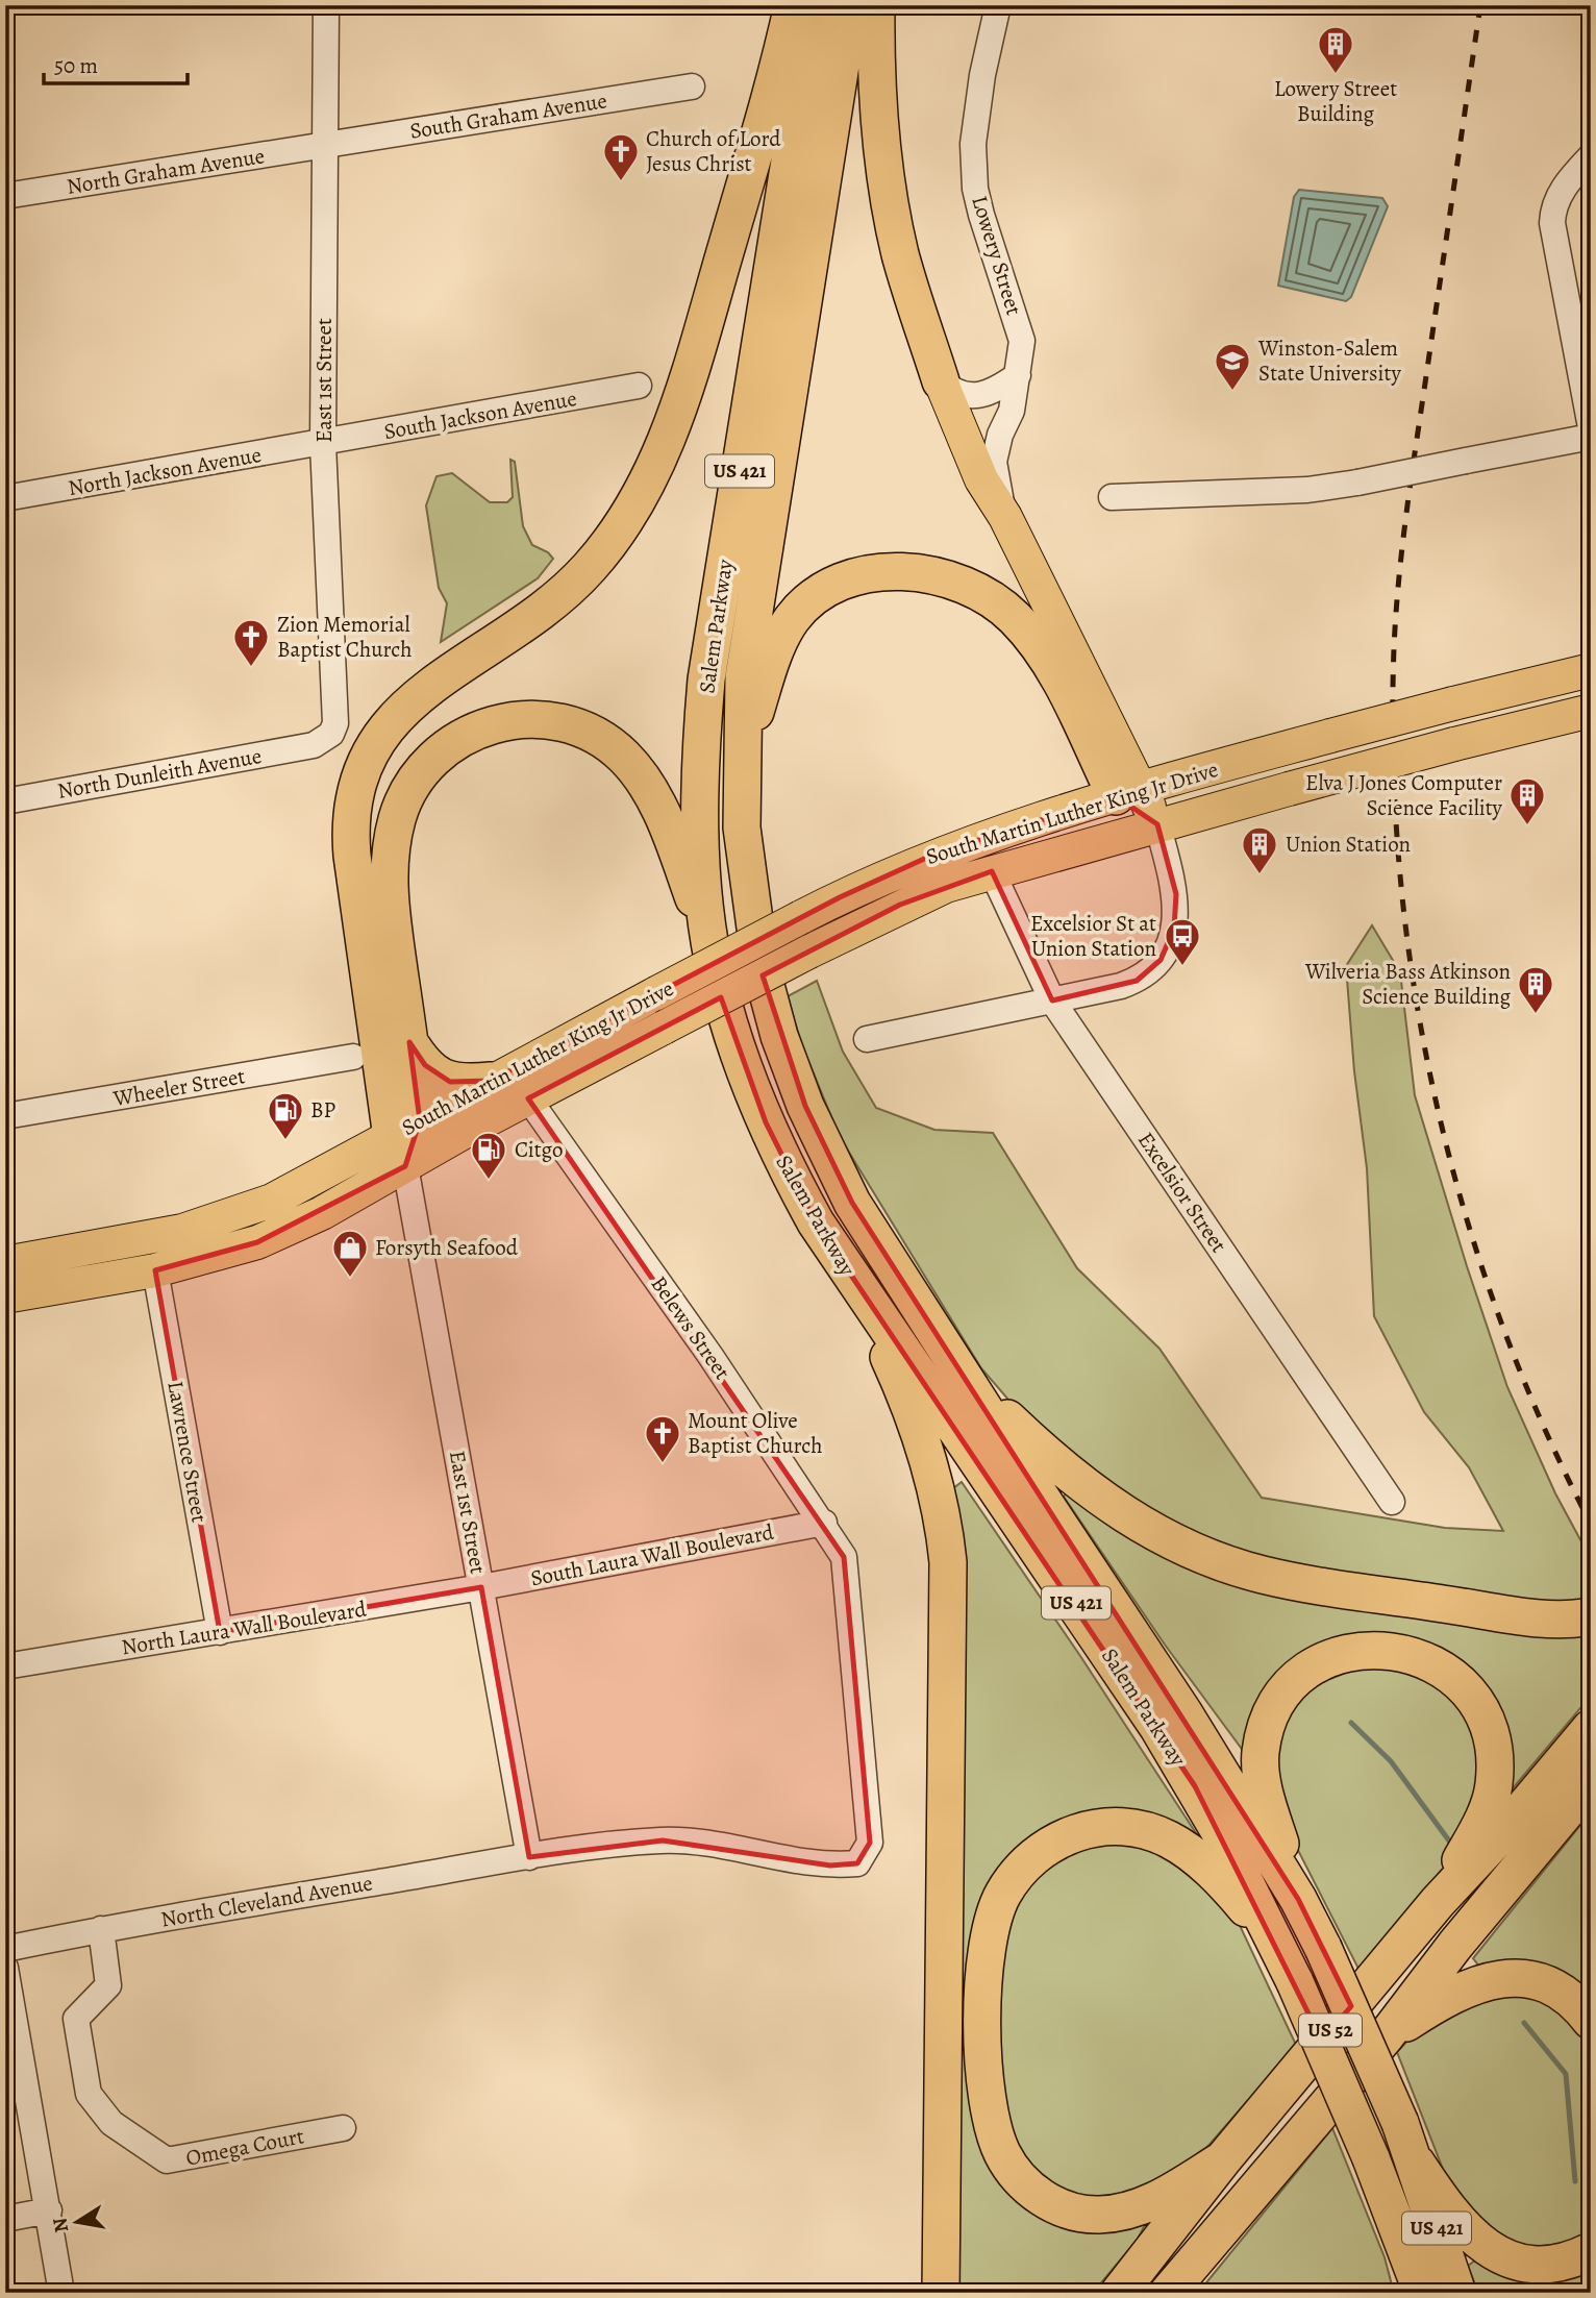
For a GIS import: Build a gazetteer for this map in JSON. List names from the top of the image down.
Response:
{
  "streets": {
    "highway": ["US 421", "Salem Parkway", "US 52"],
    "main road": ["South Martin Luther King Jr Drive"],
    "street": [
      "South Graham Avenue",
      "North Graham Avenue",
      "Lowery Street",
      "East 1st Street",
      "South Jackson Avenue",
      "North Jackson Avenue",
      "North Dunleith Avenue",
      "Wheeler Street",
      "Excelsior Street",
      "Belews Street",
      "Lawrence Street",
      "South Laura Wall Boulevard",
      "North Laura Wall Boulevard",
      "North Cleveland Avenue",
      "Omega Court"
    ]
  },
  "crossings": [
    ["South Graham Avenue", "North Graham Avenue"],
    ["South Graham Avenue", "East 1st Street"],
    ["North Graham Avenue", "East 1st Street"],
    ["East 1st Street", "South Jackson Avenue"],
    ["East 1st Street", "North Jackson Avenue"],
    ["East 1st Street", "North Dunleith Avenue"],
    ["East 1st Street", "South Martin Luther King Jr Drive"],
    ["East 1st Street", "South Laura Wall Boulevard"],
    ["East 1st Street", "North Laura Wall Boulevard"],
    ["East 1st Street", "North Cleveland Avenue"],
    ["South Jackson Avenue", "North Jackson Avenue"],
    ["South Martin Luther King Jr Drive", "Excelsior Street"],
    ["South Martin Luther King Jr Drive", "Belews Street"],
    ["Belews Street", "South Laura Wall Boulevard"],
    ["Belews Street", "North Cleveland Avenue"],
    ["Lawrence Street", "North Laura Wall Boulevard"],
    ["South Laura Wall Boulevard", "North Laura Wall Boulevard"],
    ["North Cleveland Avenue", "Omega Court"]
  ],
  "places": {
    "building": [
      "Lowery Street Building",
      "Elva J Jones Computer Science Facility",
      "Union Station",
      "Wilveria Bass Atkinson Science Building"
    ],
    "church": ["Church of Lord Jesus Christ", "Zion Memorial Baptist Church", "Mount Olive Baptist Church"],
    "school or university": ["Winston-Salem State University"],
    "bus stop": ["Excelsior St at Union Station"],
    "fuel station": ["BP", "Citgo"],
    "shop": ["Forsyth Seafood"]
  },
  "scale_bar": "50 m",
  "north": "left"
}
